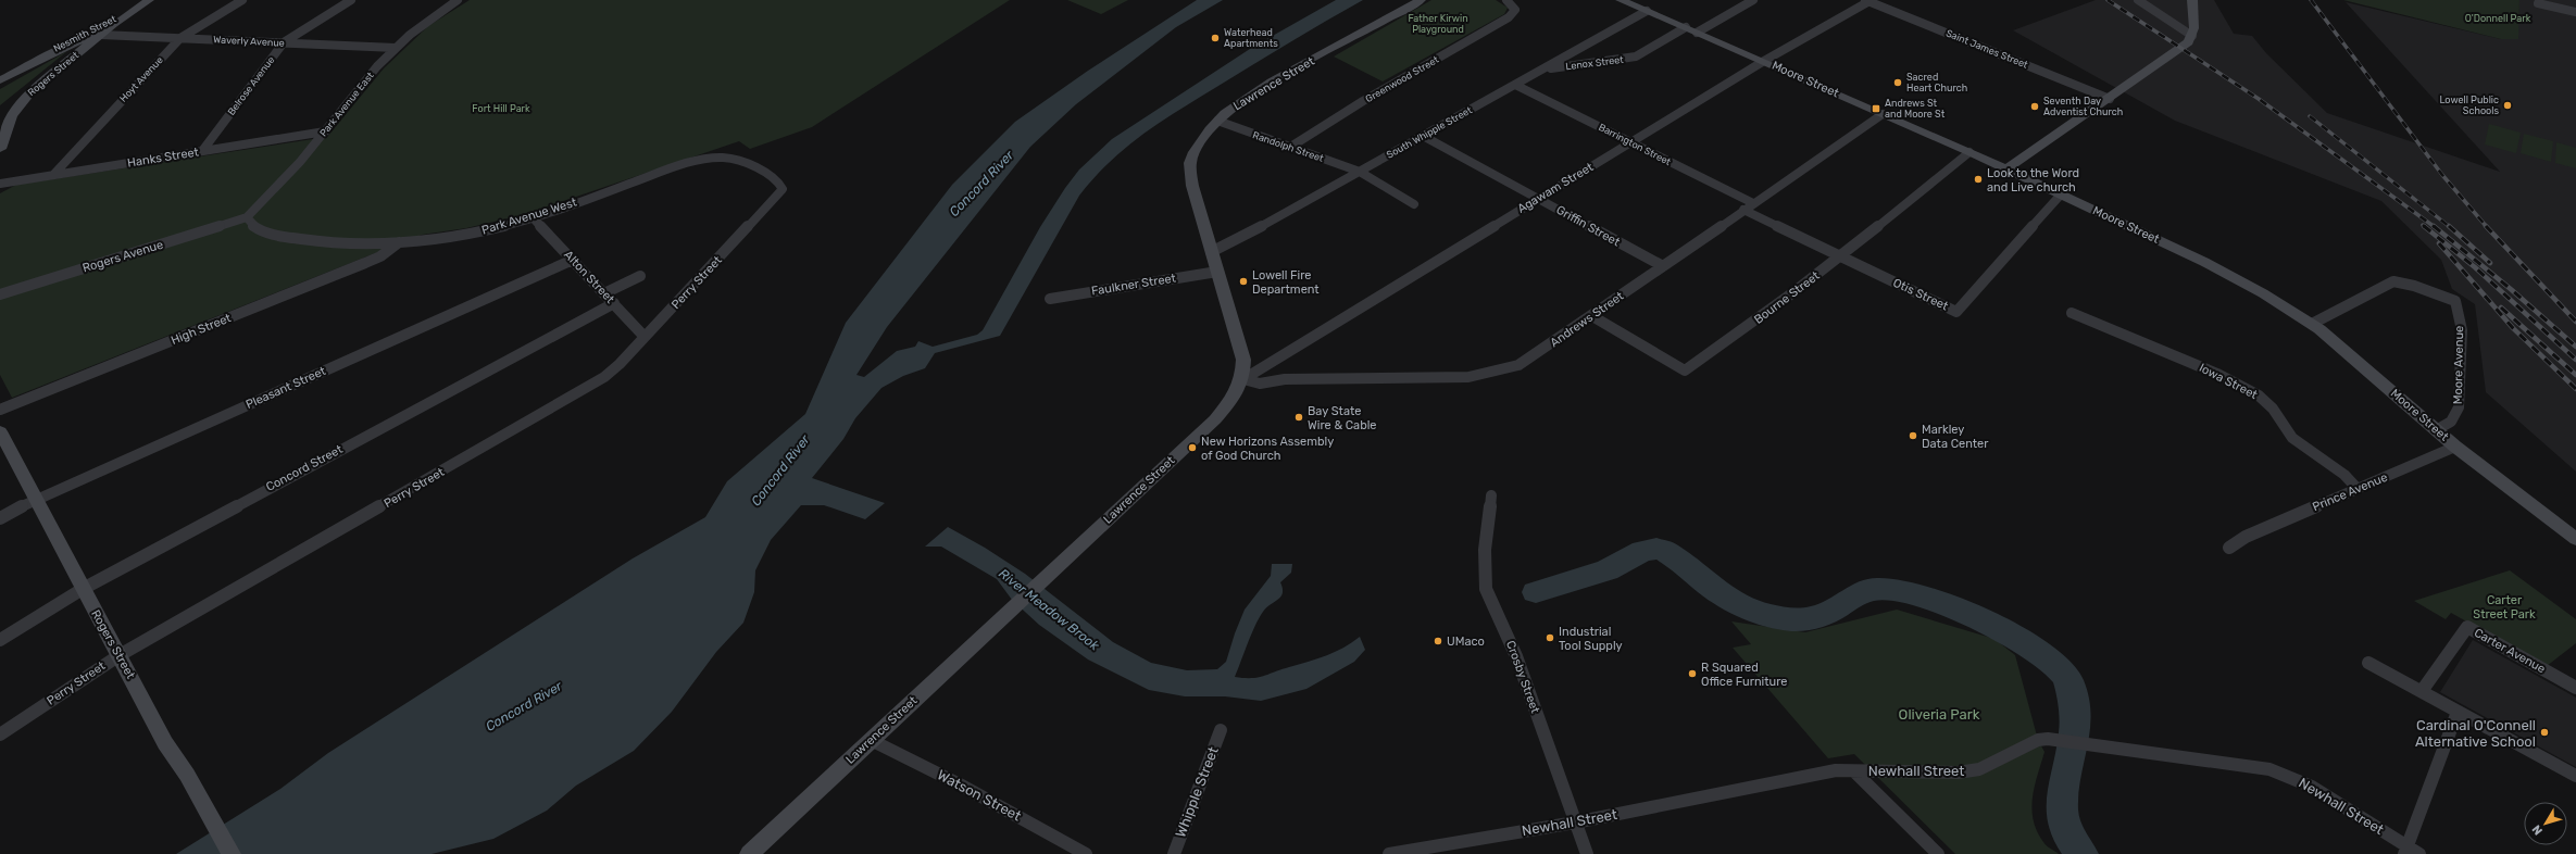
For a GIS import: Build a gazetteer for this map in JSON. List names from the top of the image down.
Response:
{
  "streets": {
    "street": [
      "Nesmith Street",
      "Waverly Avenue",
      "Saint James Street",
      "Lenox Street",
      "Rogers Street",
      "Hoyt Avenue",
      "Greenwood Street",
      "Moore Street",
      "Lawrence Street",
      "Belrose Avenue",
      "Park Avenue East",
      "South Whipple Street",
      "Barrington Street",
      "Randolph Street",
      "Hanks Street",
      "Agawam Street",
      "Park Avenue West",
      "Griffin Street",
      "Rogers Avenue",
      "Alton Street",
      "Perry Street",
      "Faulkner Street",
      "Otis Street",
      "Bourne Street",
      "Andrews Street",
      "High Street",
      "Moore Avenue",
      "Iowa Street",
      "Pleasant Street",
      "Concord Street",
      "Prince Avenue",
      "Carter Avenue",
      "Crosby Street",
      "Newhall Street",
      "Whipple Street",
      "Watson Street"
    ]
  },
  "crossings": [
    ["Nesmith Street", "Waverly Avenue"],
    ["Nesmith Street", "Rogers Street"],
    ["Waverly Avenue", "Rogers Street"],
    ["Waverly Avenue", "Hoyt Avenue"],
    ["Waverly Avenue", "Belrose Avenue"],
    ["Waverly Avenue", "Park Avenue East"],
    ["Saint James Street", "Agawam Street"],
    ["Lenox Street", "Moore Street"],
    ["Lenox Street", "South Whipple Street"],
    ["Rogers Street", "Perry Street"],
    ["Rogers Street", "Pleasant Street"],
    ["Rogers Street", "Concord Street"],
    ["Hoyt Avenue", "Hanks Street"],
    ["Greenwood Street", "Randolph Street"],
    ["Moore Street", "South Whipple Street"],
    ["Moore Street", "Agawam Street"],
    ["Moore Street", "Otis Street"],
    ["Moore Street", "Bourne Street"],
    ["Moore Street", "Andrews Street"],
    ["Moore Street", "Moore Avenue"],
    ["Moore Street", "Prince Avenue"],
    ["Lawrence Street", "South Whipple Street"],
    ["Lawrence Street", "Randolph Street"],
    ["Lawrence Street", "Agawam Street"],
    ["Lawrence Street", "Faulkner Street"],
    ["Lawrence Street", "Andrews Street"],
    ["Lawrence Street", "Watson Street"],
    ["Belrose Avenue", "Hanks Street"],
    ["Park Avenue East", "Hanks Street"],
    ["Park Avenue East", "Park Avenue West"],
    ["Park Avenue East", "Rogers Avenue"],
    ["South Whipple Street", "Barrington Street"],
    ["South Whipple Street", "Randolph Street"],
    ["South Whipple Street", "Griffin Street"],
    ["Barrington Street", "Agawam Street"],
    ["Barrington Street", "Andrews Street"],
    ["Agawam Street", "Griffin Street"],
    ["Agawam Street", "Andrews Street"],
    ["Park Avenue West", "Rogers Avenue"],
    ["Park Avenue West", "Alton Street"],
    ["Park Avenue West", "Perry Street"],
    ["Park Avenue West", "High Street"],
    ["Griffin Street", "Andrews Street"],
    ["Alton Street", "Perry Street"],
    ["Alton Street", "Pleasant Street"],
    ["Alton Street", "Concord Street"],
    ["Otis Street", "Bourne Street"],
    ["Otis Street", "Andrews Street"],
    ["Bourne Street", "Andrews Street"],
    ["Iowa Street", "Prince Avenue"],
    ["Crosby Street", "Newhall Street"]
  ],
  "water": ["Concord River", "River Meadow Brook"],
  "parks": [
    "Father Kirwin Playground",
    "O'Donnell Park",
    "Fort Hill Park",
    "Carter Street Park",
    "Oliveria Park"
  ],
  "places": {
    "other": [
      "Waterhead Apartments",
      "Sacred Heart Church",
      "Lowell Public Schools",
      "Seventh Day Adventist Church",
      "Look to the Word and Live church",
      "Lowell Fire Department",
      "Bay State Wire & Cable",
      "Markley Data Center",
      "New Horizons Assembly of God Church",
      "Industrial Tool Supply",
      "UMaco",
      "R Squared Office Furniture",
      "Cardinal O'Connell Alternative School"
    ],
    "transit": ["Andrews St and Moore St"]
  },
  "north": "bottom left"
}
